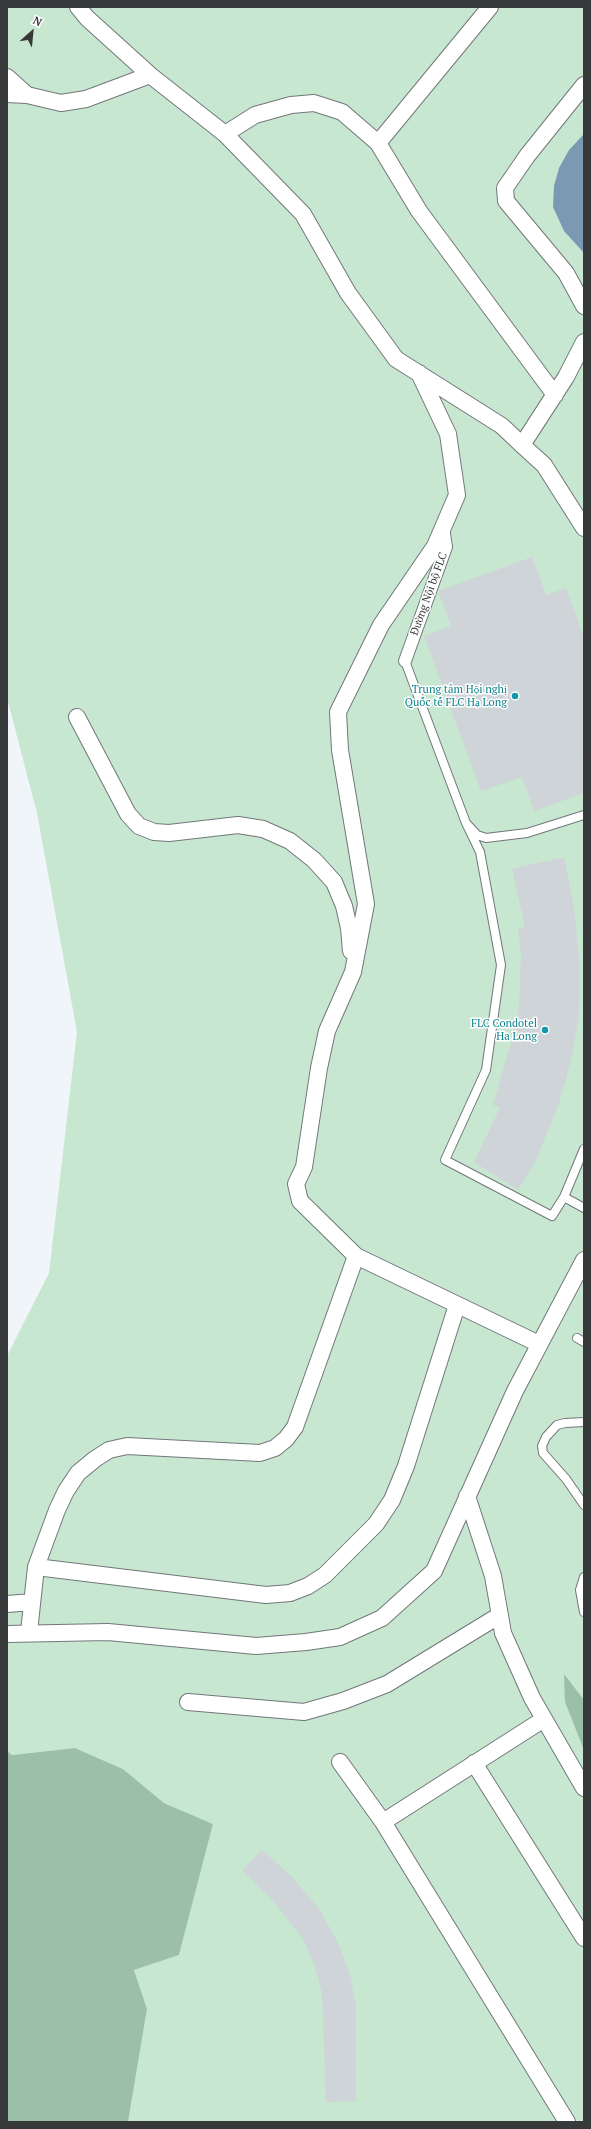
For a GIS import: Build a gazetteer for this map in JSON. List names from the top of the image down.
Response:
{
  "streets": {
    "street": ["Đường Nội bộ FLC"]
  },
  "places": ["Trung tâm Hội nghị Quốc tế FLC Hạ Long", "FLC Condotel Ha Long"],
  "north": "top right"
}
